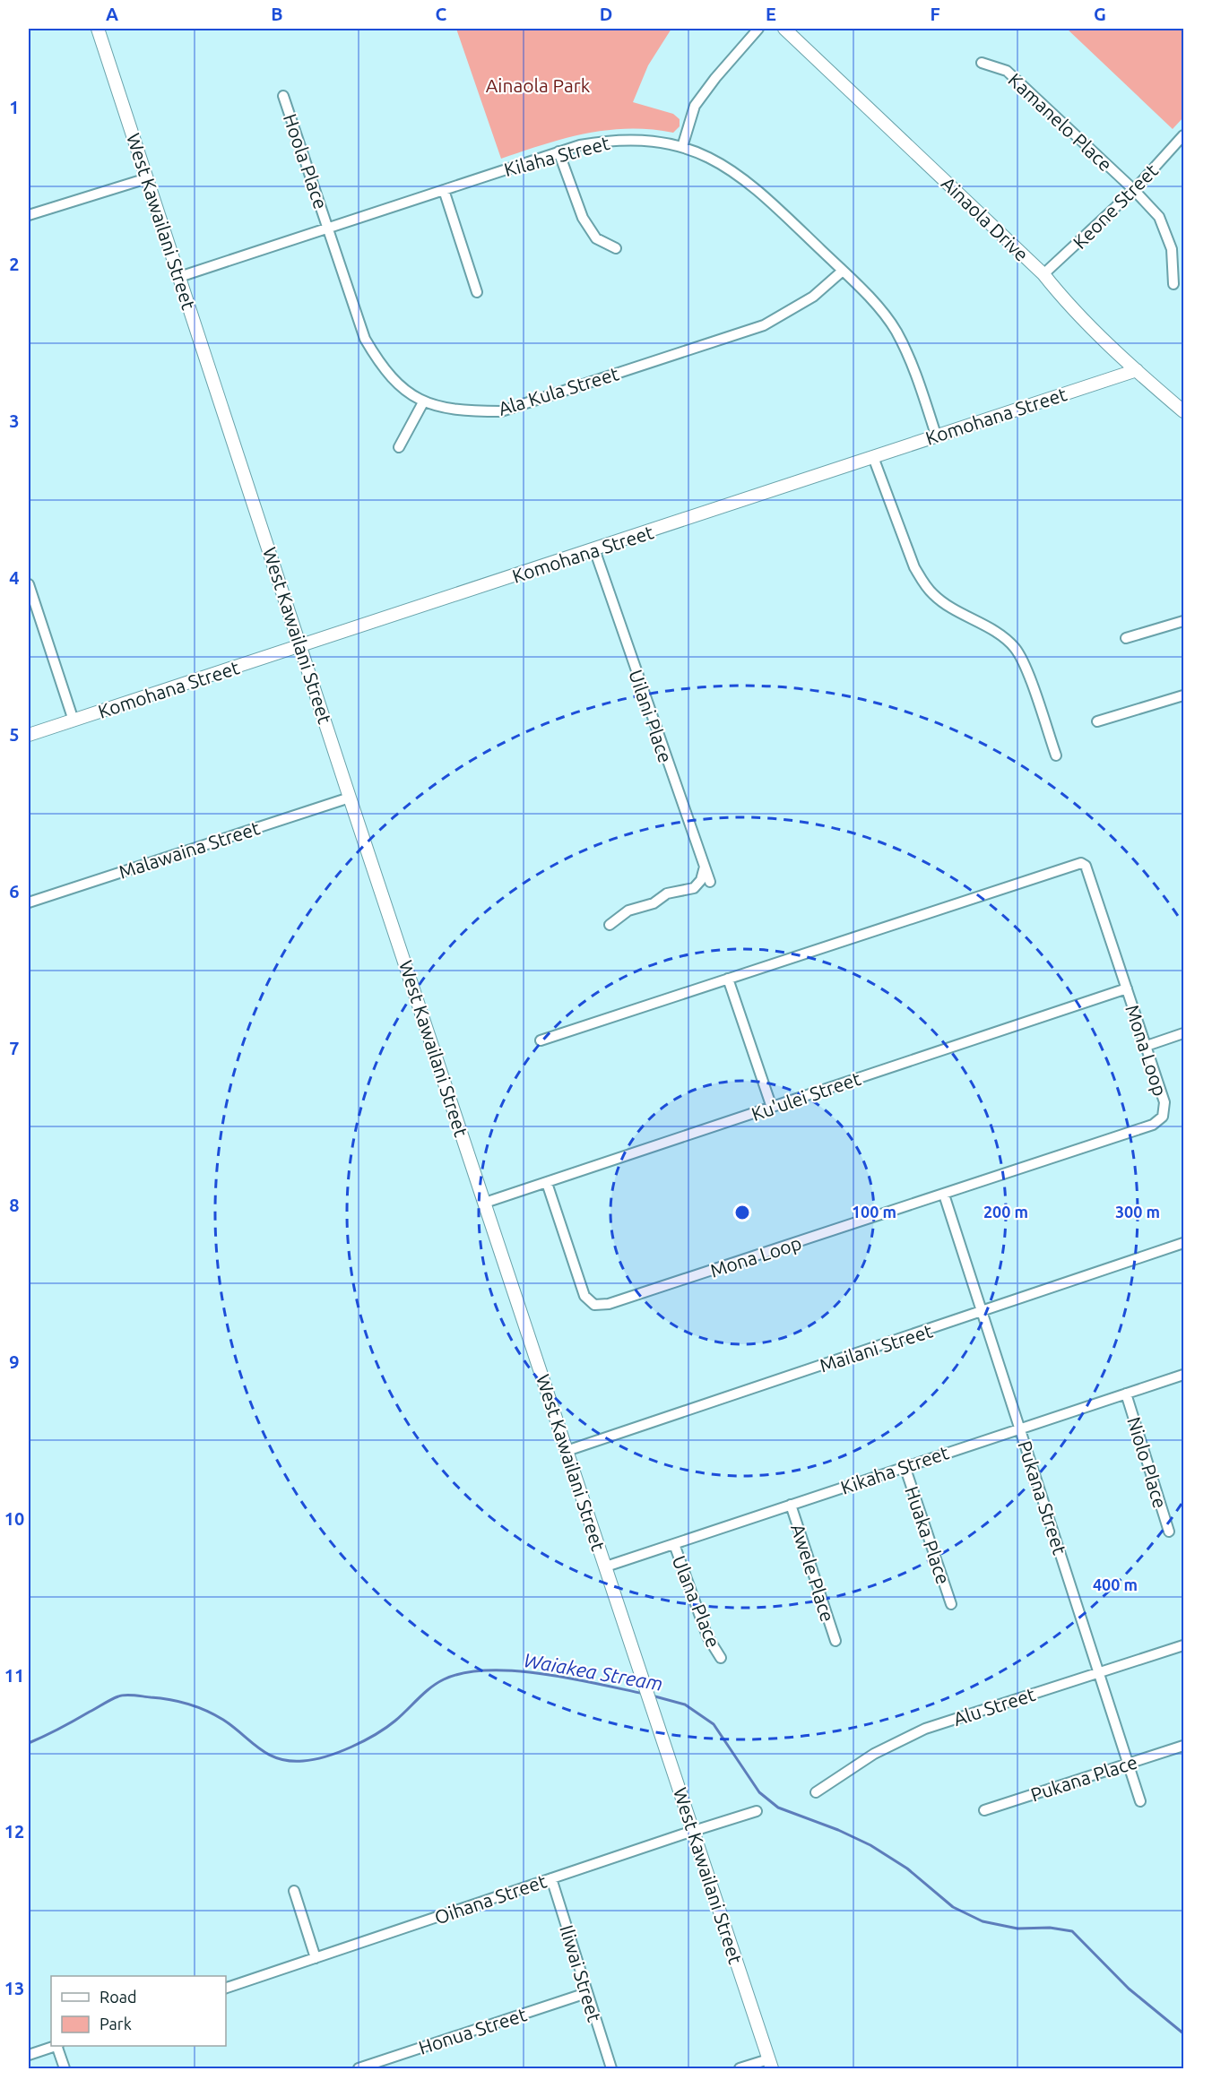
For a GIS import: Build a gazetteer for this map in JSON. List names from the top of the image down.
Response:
{
  "streets": {
    "street": [
      "Kamanelo Place",
      "Kilaha Street",
      "Hoola Place",
      "Keone Street",
      "Ainaola Drive",
      "West Kawailani Street",
      "Ala Kula Street",
      "Komohana Street",
      "Uilani Place",
      "Malawaina Street",
      "Mona Loop",
      "Ku'ulei Street",
      "Mailani Street",
      "Niolo Place",
      "Kikaha Street",
      "Pukana Street",
      "Huaka Place",
      "Awele Place",
      "Ulana Place",
      "Alu Street",
      "Pukana Place",
      "Oihana Street",
      "Iliwai Street",
      "Honua Street"
    ]
  },
  "crossings": [
    ["Kamanelo Place", "Keone Street"],
    ["Kilaha Street", "Hoola Place"],
    ["Kilaha Street", "West Kawailani Street"],
    ["Kilaha Street", "Ala Kula Street"],
    ["Kilaha Street", "Komohana Street"],
    ["Hoola Place", "Ala Kula Street"],
    ["Keone Street", "Ainaola Drive"],
    ["Ainaola Drive", "Komohana Street"],
    ["West Kawailani Street", "Komohana Street"],
    ["West Kawailani Street", "Malawaina Street"],
    ["West Kawailani Street", "Ku'ulei Street"],
    ["West Kawailani Street", "Mailani Street"],
    ["West Kawailani Street", "Kikaha Street"],
    ["West Kawailani Street", "Oihana Street"],
    ["Komohana Street", "Uilani Place"],
    ["Mona Loop", "Ku'ulei Street"],
    ["Mona Loop", "Pukana Street"],
    ["Mailani Street", "Pukana Street"],
    ["Niolo Place", "Kikaha Street"],
    ["Kikaha Street", "Pukana Street"],
    ["Kikaha Street", "Huaka Place"],
    ["Kikaha Street", "Awele Place"],
    ["Kikaha Street", "Ulana Place"],
    ["Pukana Street", "Alu Street"],
    ["Pukana Street", "Pukana Place"],
    ["Oihana Street", "Iliwai Street"],
    ["Iliwai Street", "Honua Street"]
  ],
  "water": ["Waiakea Stream"],
  "parks": ["Ainaola Park"],
  "legend": ["Road", "Park"],
  "grid": {
    "columns": [
      "A",
      "B",
      "C",
      "D",
      "E",
      "F",
      "G"
    ],
    "rows": [
      "1",
      "2",
      "3",
      "4",
      "5",
      "6",
      "7",
      "8",
      "9",
      "10",
      "11",
      "12",
      "13"
    ]
  },
  "rings": [
    "100 m",
    "200 m",
    "300 m",
    "400 m"
  ]
}
